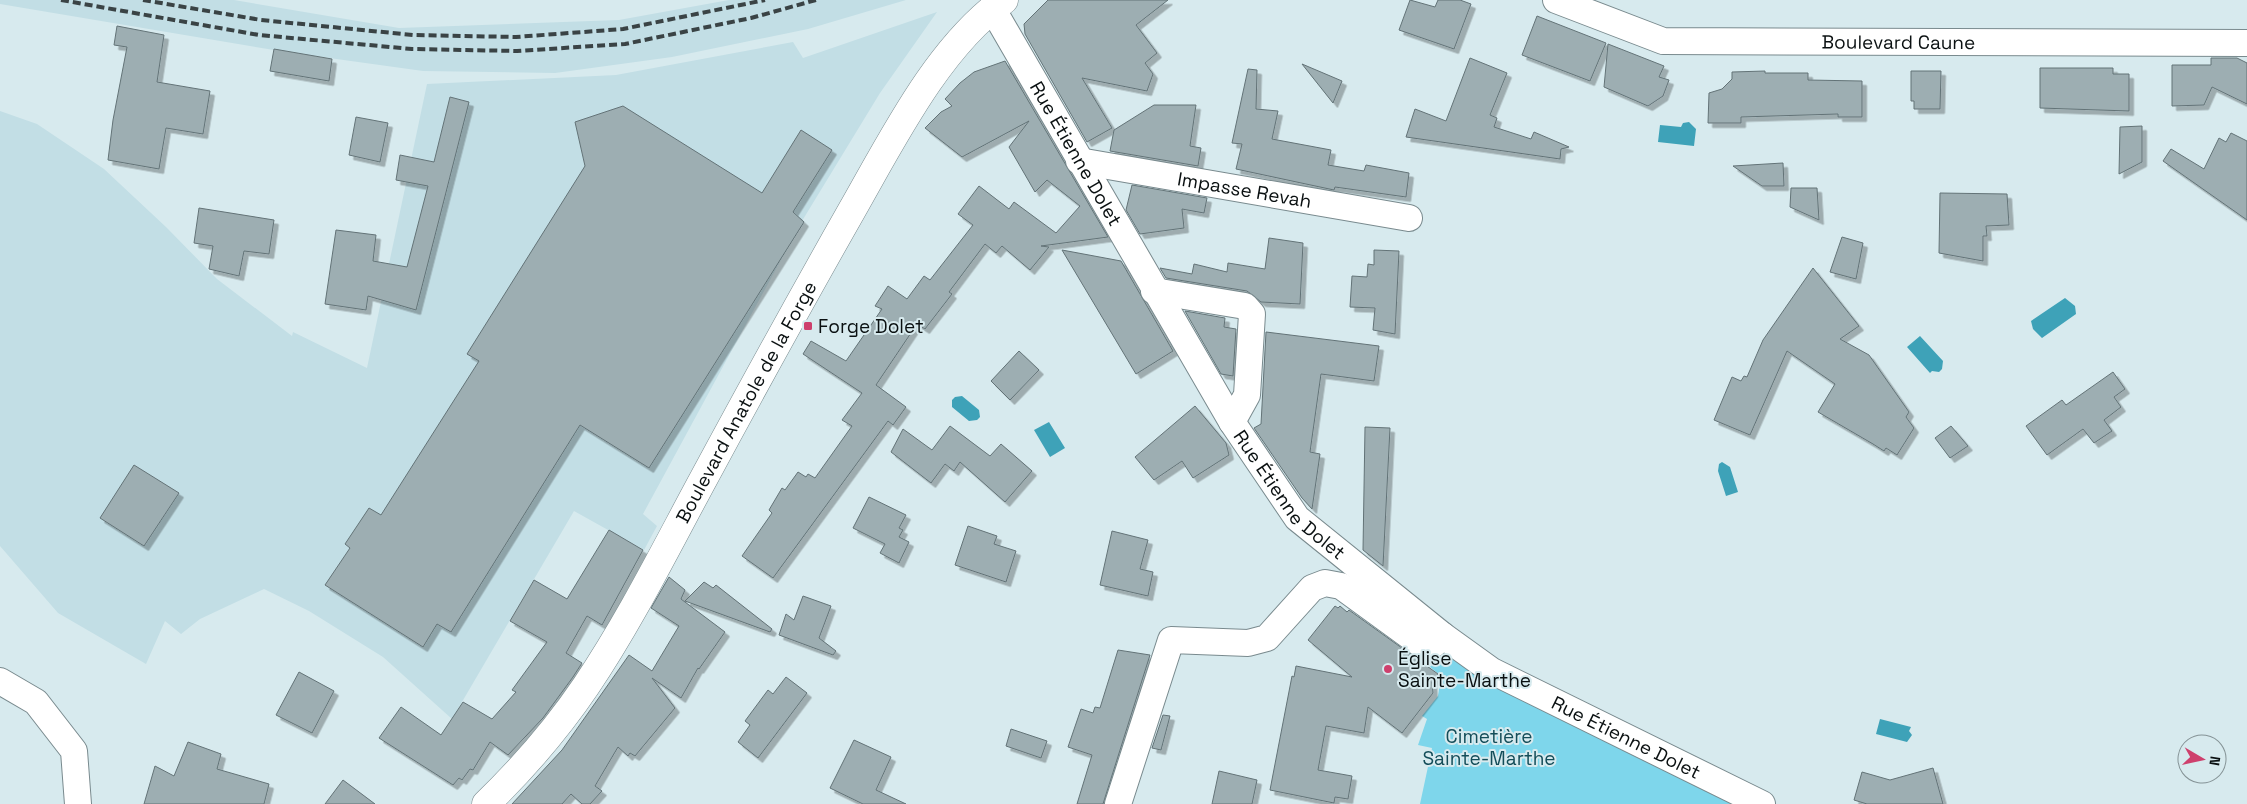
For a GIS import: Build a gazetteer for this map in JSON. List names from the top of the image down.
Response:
{
  "streets": {
    "main road": ["Boulevard Anatole de la Forge"],
    "street": ["Boulevard Caune", "Rue Étienne Dolet", "Impasse Revah"]
  },
  "crossings": [
    ["Rue Étienne Dolet", "Impasse Revah"],
    ["Rue Étienne Dolet", "Boulevard Anatole de la Forge"]
  ],
  "parks": ["Cimetière Sainte-Marthe"],
  "places": {
    "transit": ["Forge Dolet"],
    "other": ["Église Sainte-Marthe"]
  },
  "north": "right"
}
